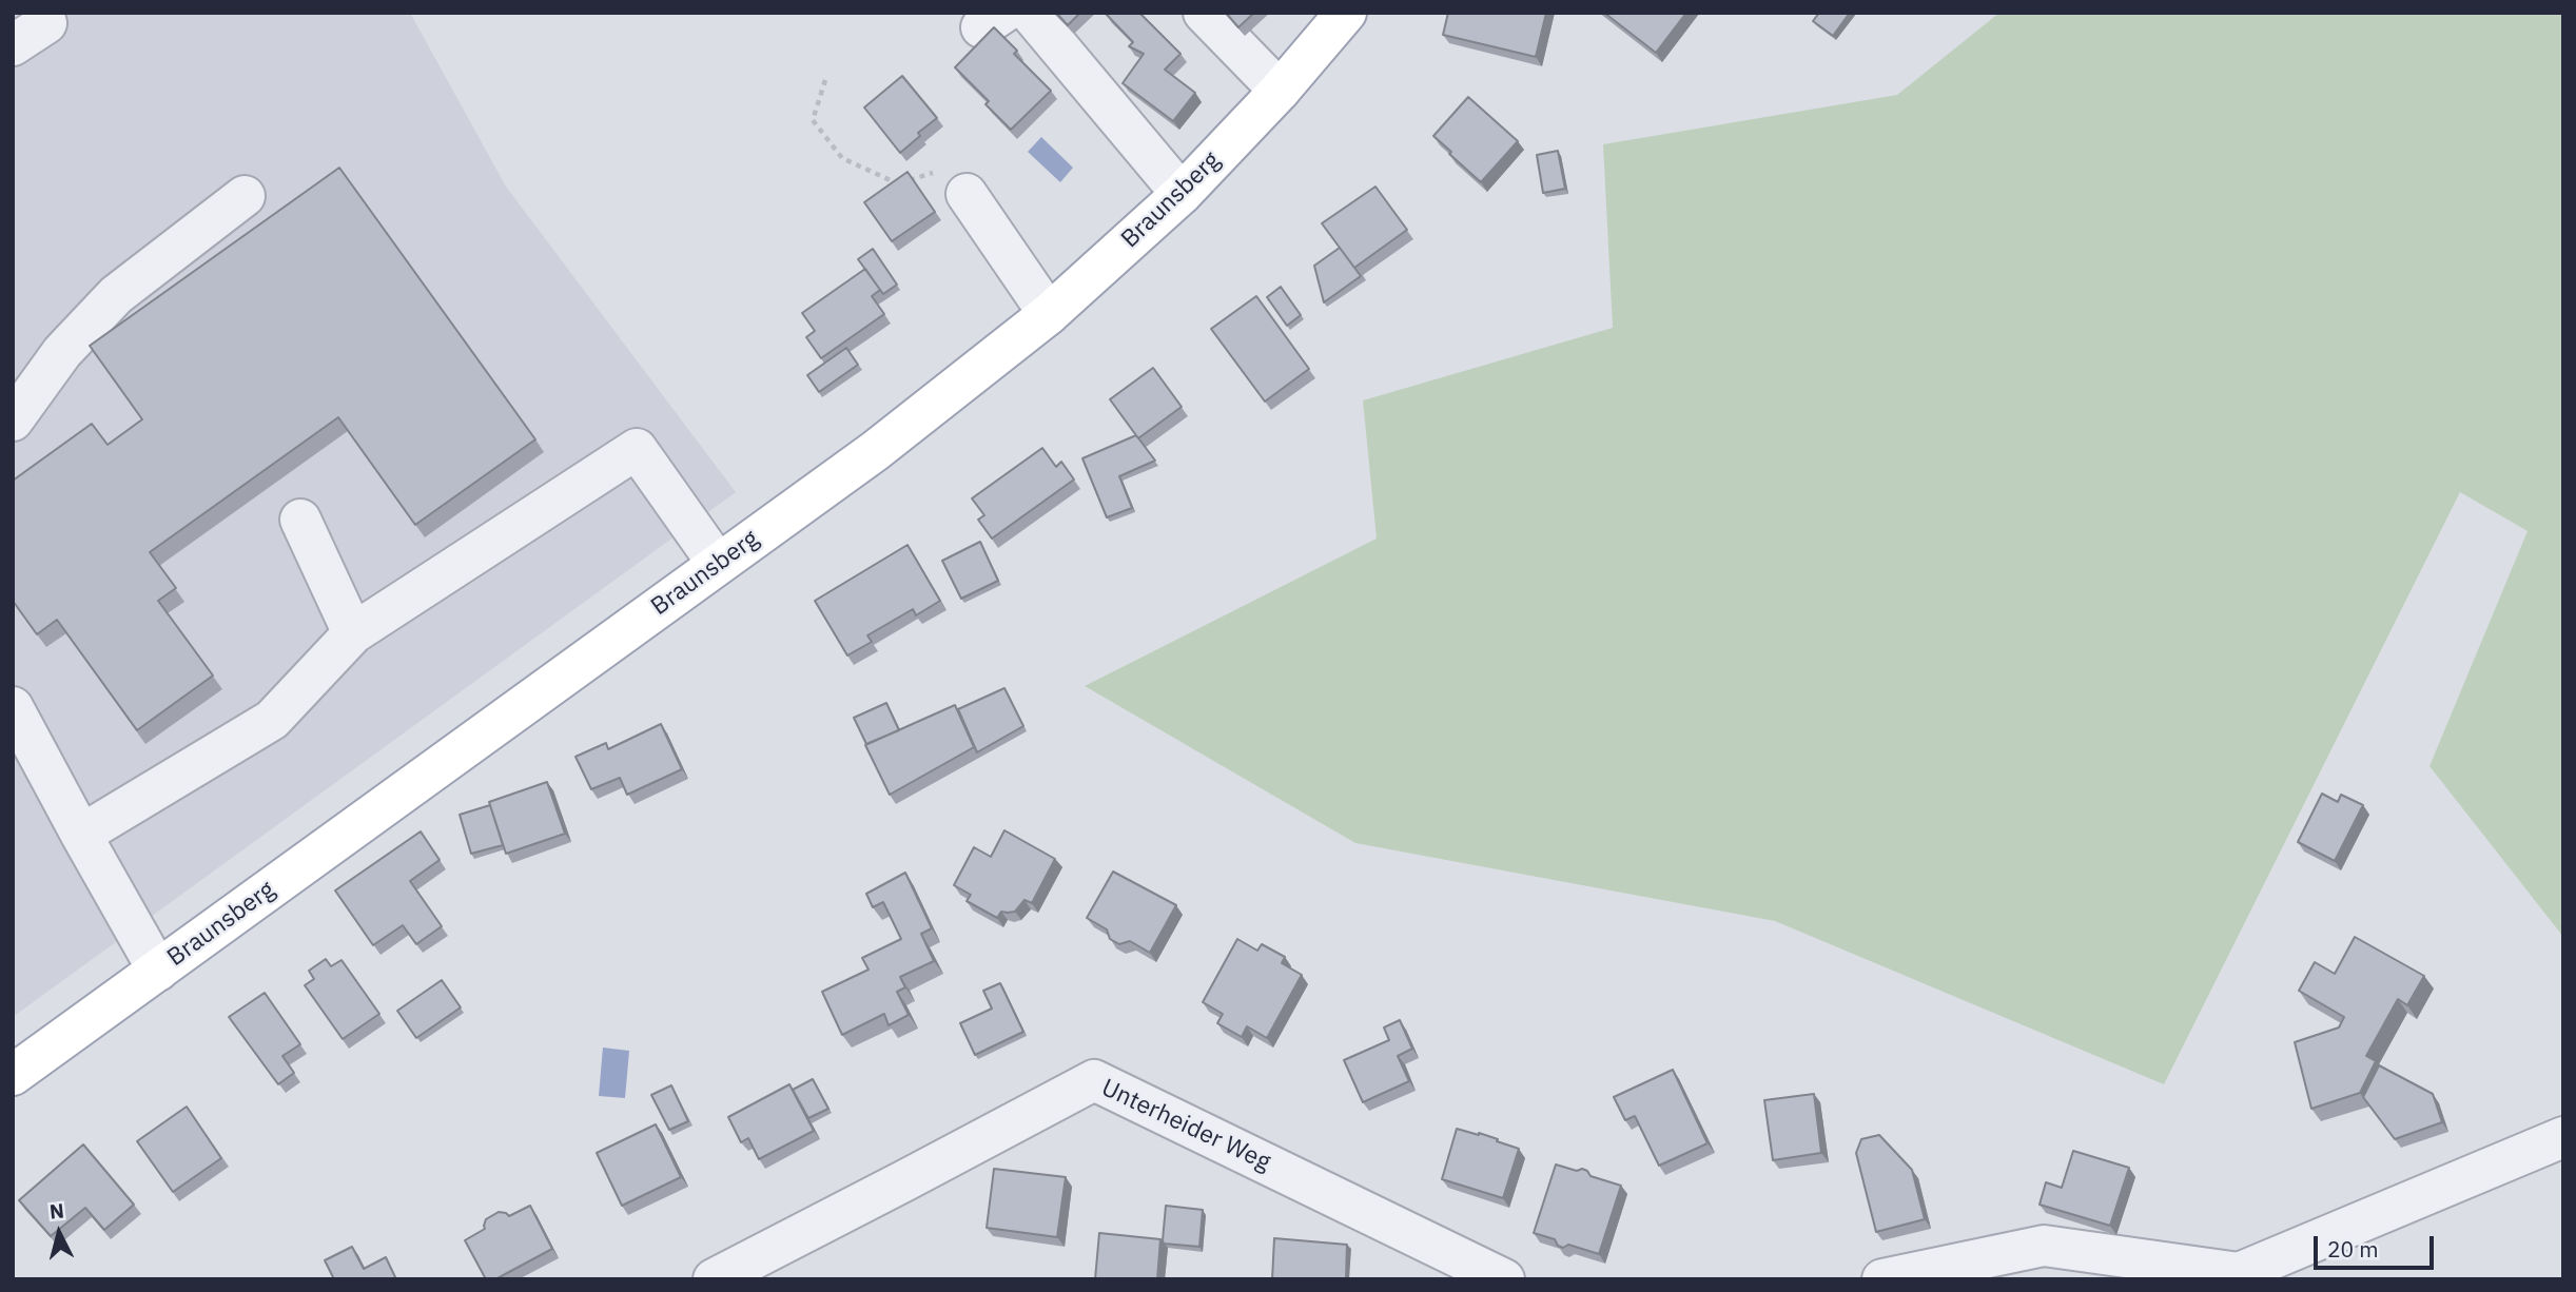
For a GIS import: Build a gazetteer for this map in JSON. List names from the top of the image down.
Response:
{
  "streets": {
    "main road": ["Braunsberg"],
    "street": ["Unterheider Weg"]
  },
  "scale_bar": "20 m",
  "north": "top"
}
